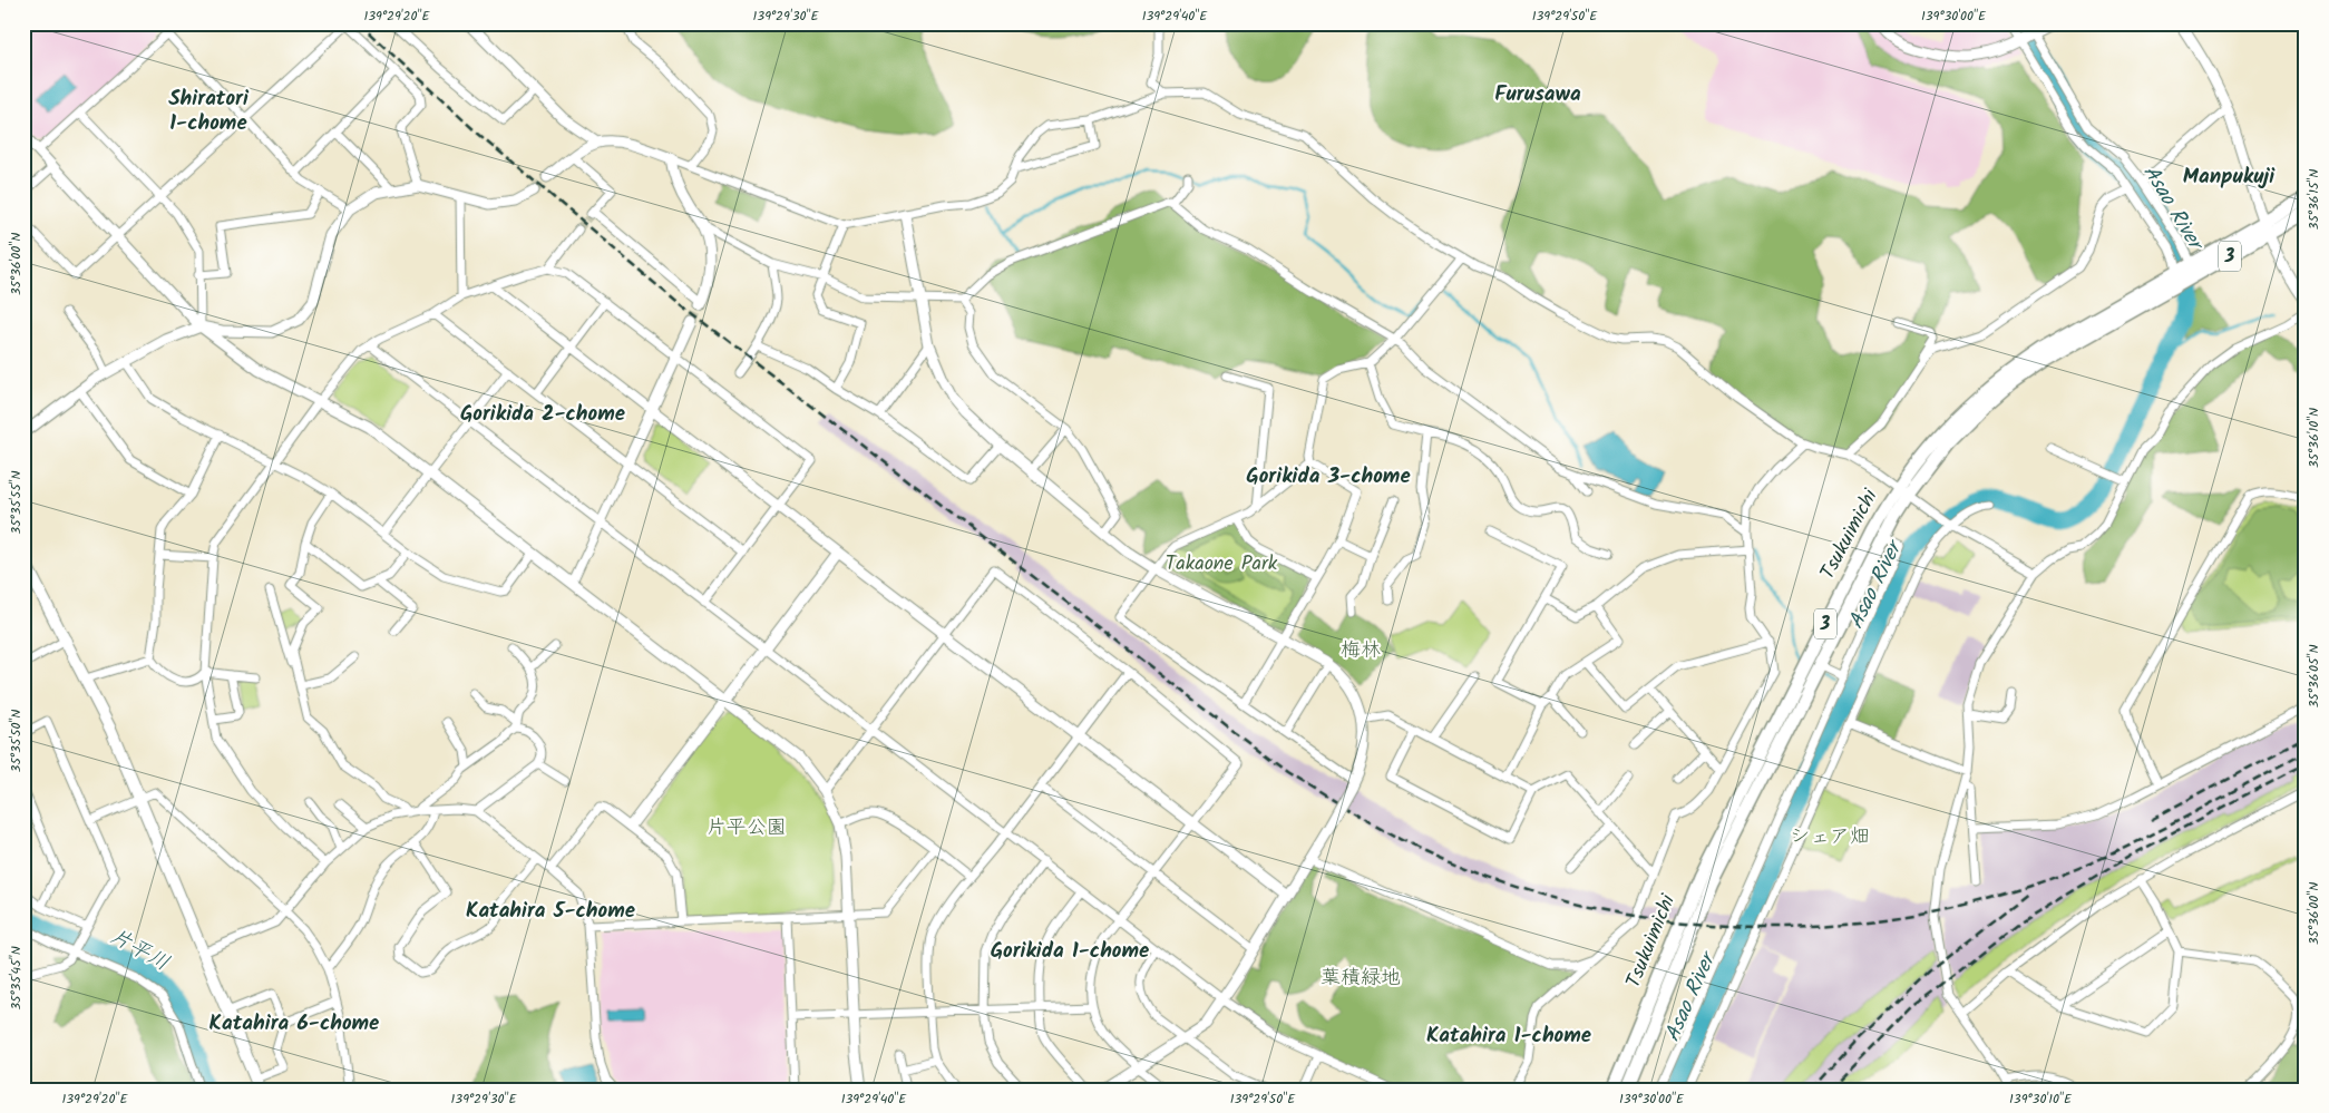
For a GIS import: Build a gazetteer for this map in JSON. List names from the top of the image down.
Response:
{
  "streets": {
    "main road": ["3", "Tsukuimichi"]
  },
  "districts": [
    "Furusawa",
    "Shiratori 1-chome",
    "Manpukuji",
    "Gorikida 2-chome",
    "Gorikida 3-chome",
    "Katahira 5-chome",
    "Gorikida 1-chome",
    "Katahira 6-chome",
    "Katahira 1-chome"
  ],
  "water": ["Asao River", "片平川"],
  "parks": [
    "Takaone Park",
    "梅林",
    "片平公園",
    "シェア畑",
    "葉積緑地"
  ],
  "coordinates": [
    "139°29'20\"E",
    "139°29'30\"E",
    "139°29'40\"E",
    "139°29'50\"E",
    "139°30'00\"E",
    "35°36'15\"N",
    "35°36'00\"N",
    "35°36'10\"N",
    "35°35'55\"N",
    "35°36'05\"N",
    "35°35'50\"N",
    "35°35'45\"N",
    "139°30'10\"E"
  ]
}
